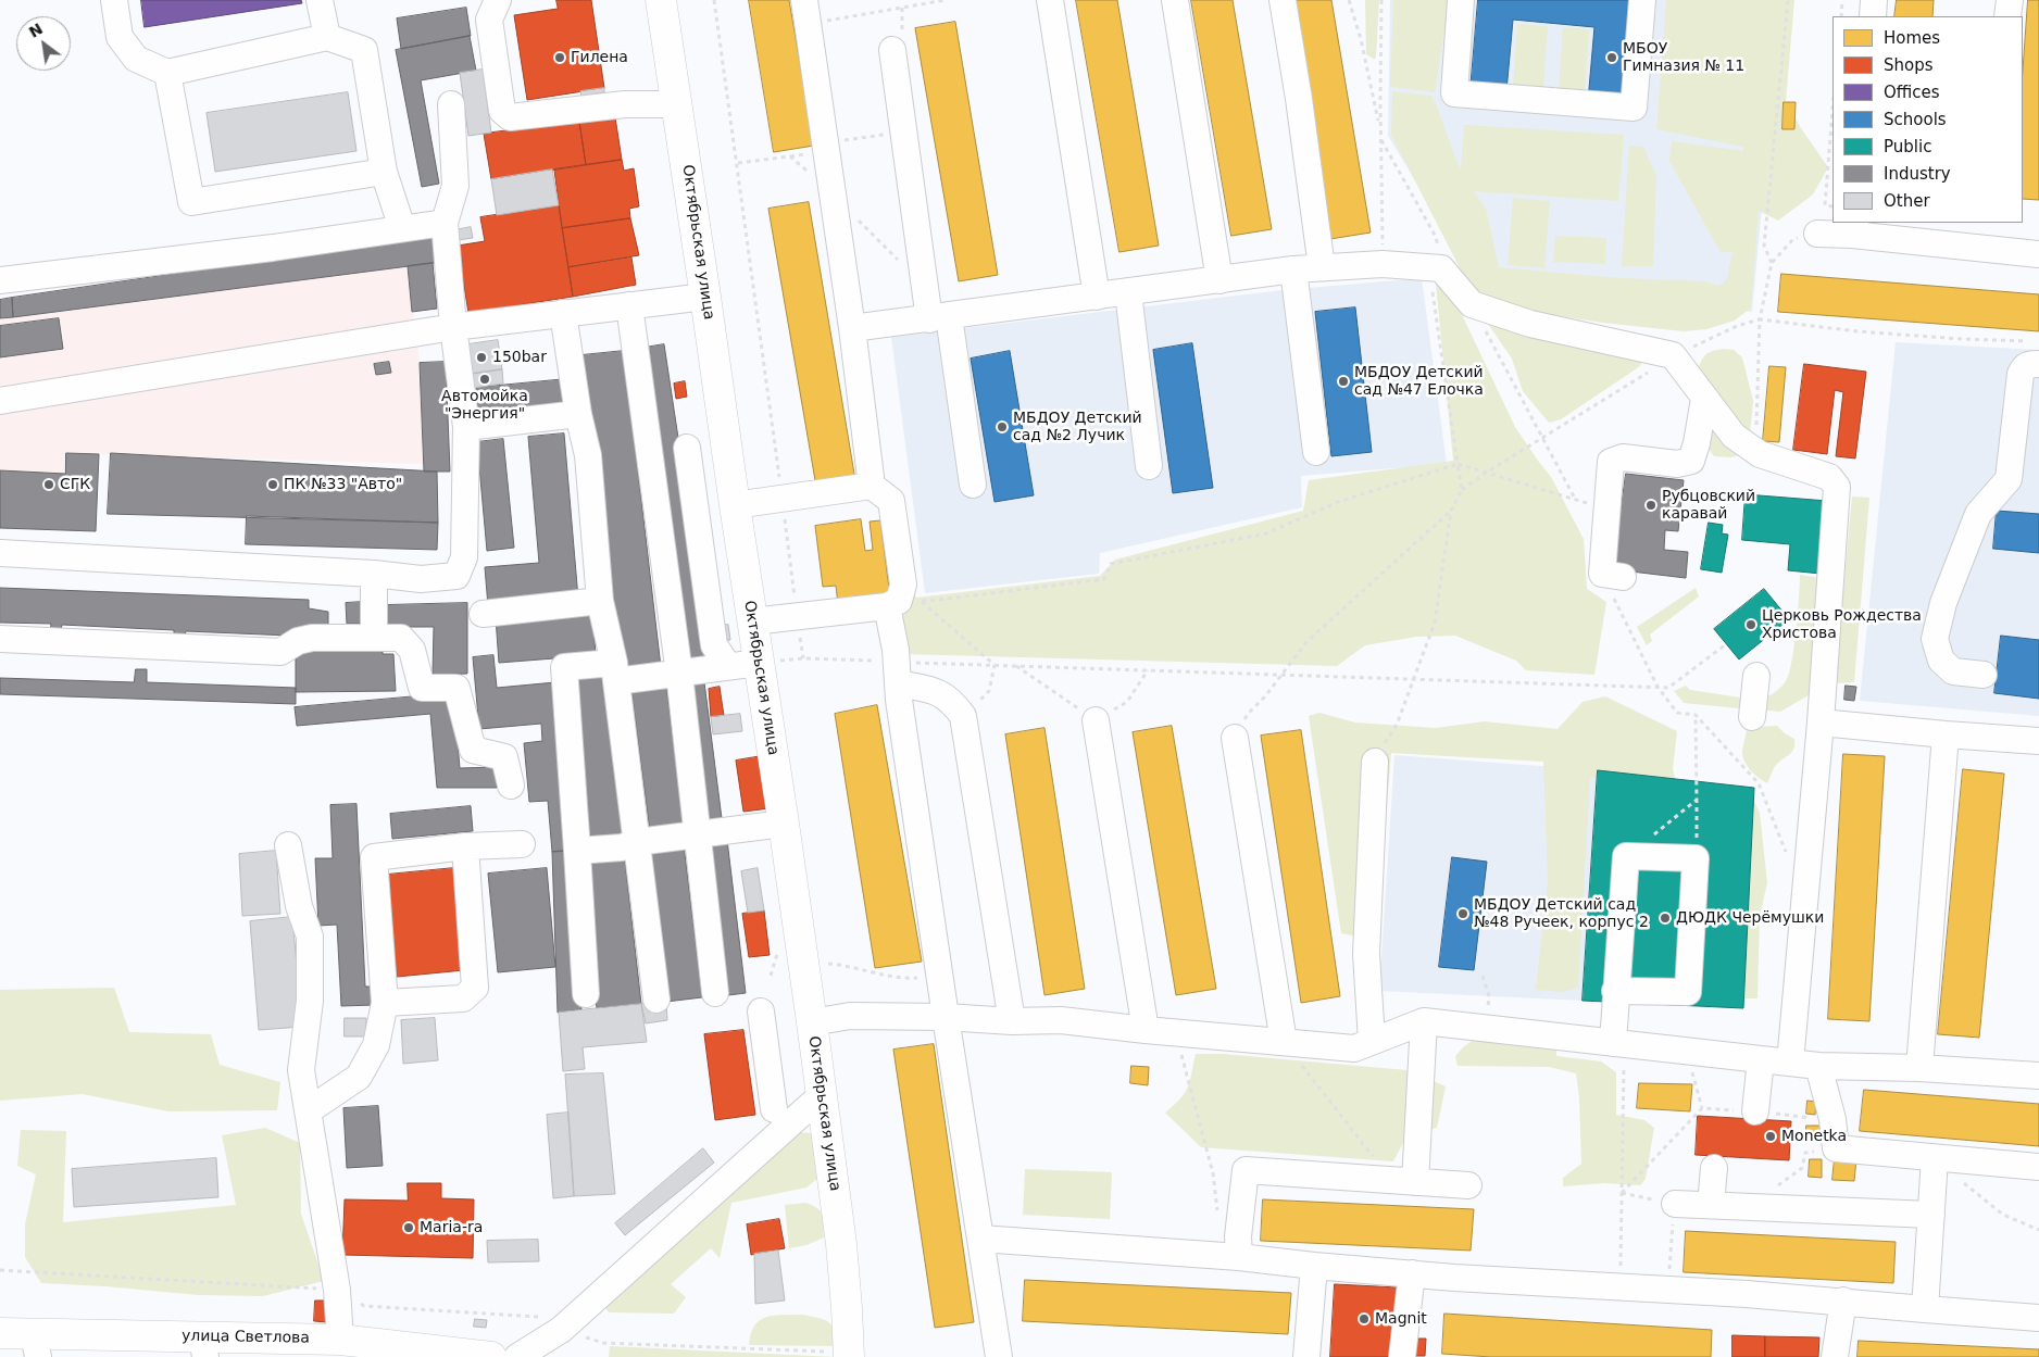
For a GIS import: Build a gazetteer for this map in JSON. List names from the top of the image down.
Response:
{
  "streets": {
    "main road": ["Октябрьская улица", "улица Светлова"]
  },
  "places": [
    "Гилена",
    "МБОУ Гимназия № 11",
    "150bar",
    "Автомойка \"Энергия\"",
    "МБДОУ Детский сад №47 Елочка",
    "МБДОУ Детский сад №2 Лучик",
    "СГК",
    "ПК №33 \"Авто\"",
    "Рубцовский каравай",
    "Церковь Рождества Христова",
    "МБДОУ Детский сад №48 Ручеек, корпус 2",
    "ДЮДК Черёмушки",
    "Monetka",
    "Maria-ra",
    "Magnit"
  ],
  "legend": [
    "Homes",
    "Shops",
    "Offices",
    "Schools",
    "Public",
    "Industry",
    "Other"
  ],
  "north": "top left"
}
